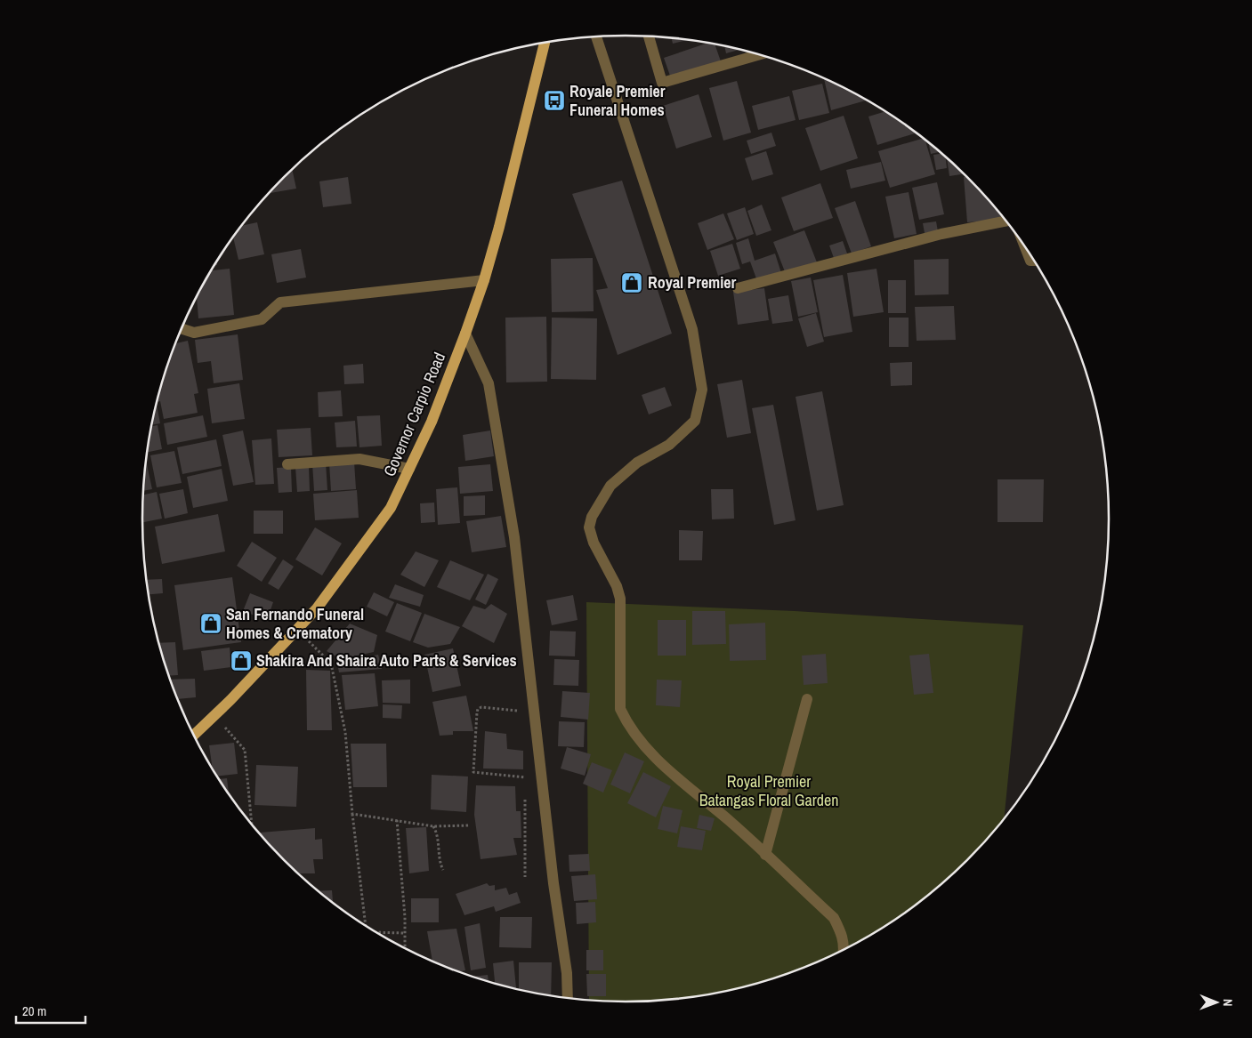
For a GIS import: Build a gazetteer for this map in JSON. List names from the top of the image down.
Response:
{
  "streets": {
    "main road": ["Governor Carpio Road"]
  },
  "parks": ["Royal Premier Batangas Floral Garden"],
  "places": {
    "bus stop": ["Royale Premier Funeral Homes"],
    "shop": ["Royal Premier", "San Fernando Funeral Homes & Crematory", "Shakira And Shaira Auto Parts & Services"]
  },
  "scale_bar": "20 m",
  "north": "right"
}
